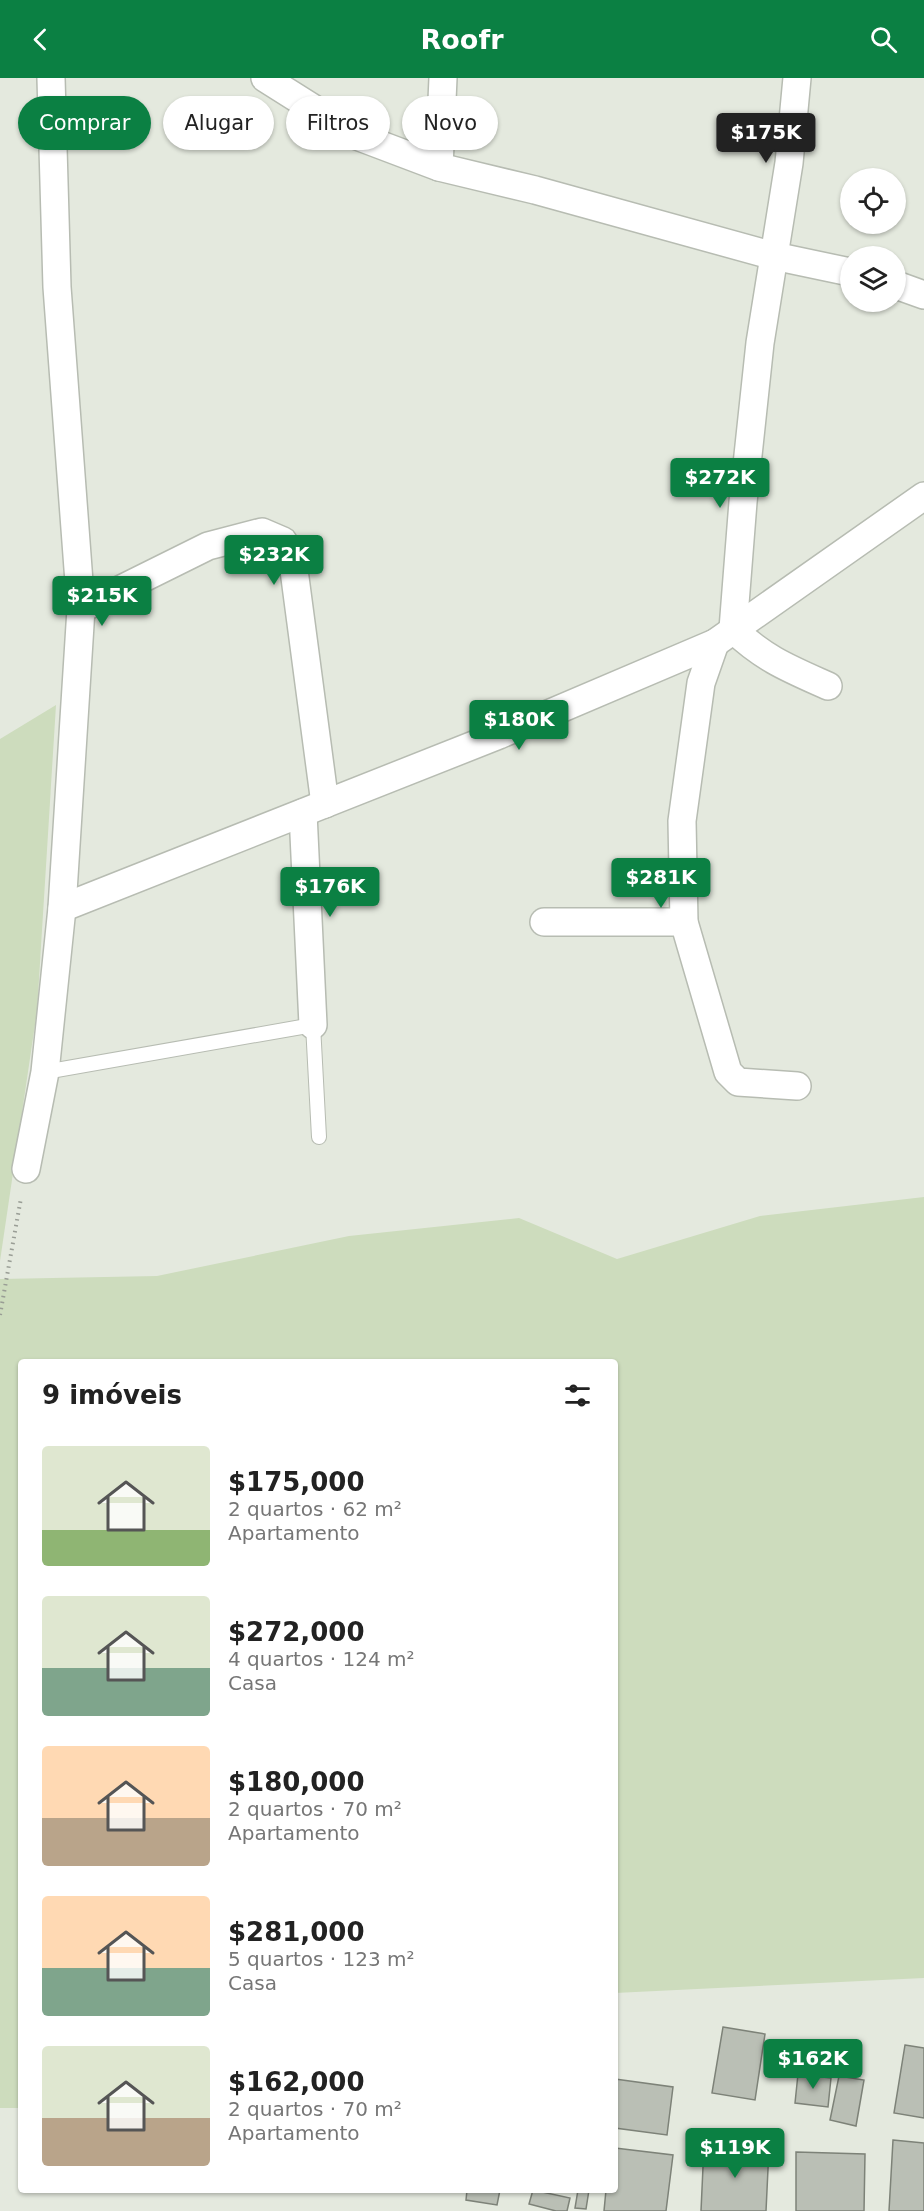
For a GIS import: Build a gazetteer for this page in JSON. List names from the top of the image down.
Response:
{
  "page": {
    "header": "Roofr",
    "chip": [
      "Comprar",
      "Alugar",
      "Filtros",
      "Novo"
    ],
    "price": [
      "$175K",
      "$272K",
      "$232K",
      "$215K",
      "$180K",
      "$281K",
      "$176K",
      "$162K",
      "$119K"
    ],
    "heading": "9 imóveis",
    "list": [
      {
        "name": "$175,000",
        "note": "2 quartos · 62 m² · Apartamento"
      },
      {
        "name": "$272,000",
        "note": "4 quartos · 124 m² · Casa"
      },
      {
        "name": "$180,000",
        "note": "2 quartos · 70 m² · Apartamento"
      },
      {
        "name": "$281,000",
        "note": "5 quartos · 123 m² · Casa"
      },
      {
        "name": "$162,000",
        "note": "2 quartos · 70 m² · Apartamento"
      }
    ]
  }
}
